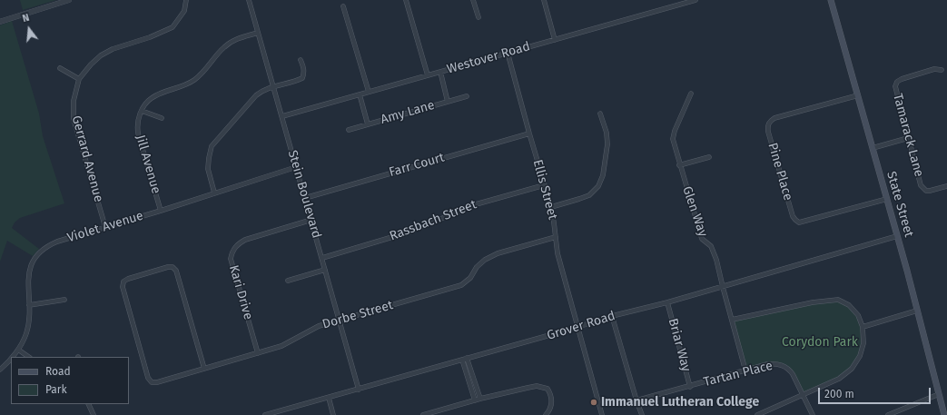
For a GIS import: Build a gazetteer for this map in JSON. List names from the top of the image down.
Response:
{
  "streets": {
    "main road": ["State Street"],
    "street": [
      "Westover Road",
      "Amy Lane",
      "Tamarack Lane",
      "Gerrard Avenue",
      "Jill Avenue",
      "Farr Court",
      "Pine Place",
      "Ellis Street",
      "Stein Boulevard",
      "Glen Way",
      "Rassbach Street",
      "Violet Avenue",
      "Kari Drive",
      "Dorbe Street",
      "Grover Road",
      "Briar Way",
      "Tartan Place"
    ]
  },
  "crossings": [
    ["Westover Road", "Amy Lane"],
    ["Westover Road", "Ellis Street"],
    ["Westover Road", "Stein Boulevard"],
    ["Gerrard Avenue", "Violet Avenue"],
    ["Jill Avenue", "Stein Boulevard"],
    ["Jill Avenue", "Violet Avenue"],
    ["Farr Court", "Ellis Street"],
    ["Farr Court", "Stein Boulevard"],
    ["Pine Place", "State Street"],
    ["Ellis Street", "Rassbach Street"],
    ["Ellis Street", "Dorbe Street"],
    ["Ellis Street", "Grover Road"],
    ["Stein Boulevard", "Rassbach Street"],
    ["Stein Boulevard", "Violet Avenue"],
    ["Stein Boulevard", "Kari Drive"],
    ["Stein Boulevard", "Dorbe Street"],
    ["Stein Boulevard", "Grover Road"],
    ["State Street", "Grover Road"],
    ["Glen Way", "Grover Road"],
    ["Glen Way", "Tartan Place"],
    ["Kari Drive", "Dorbe Street"],
    ["Grover Road", "Briar Way"],
    ["Briar Way", "Tartan Place"]
  ],
  "parks": ["Corydon Park"],
  "places": ["Immanuel Lutheran College"],
  "legend": ["Road", "Park"],
  "scale_bar": "200 m",
  "north": "top"
}
